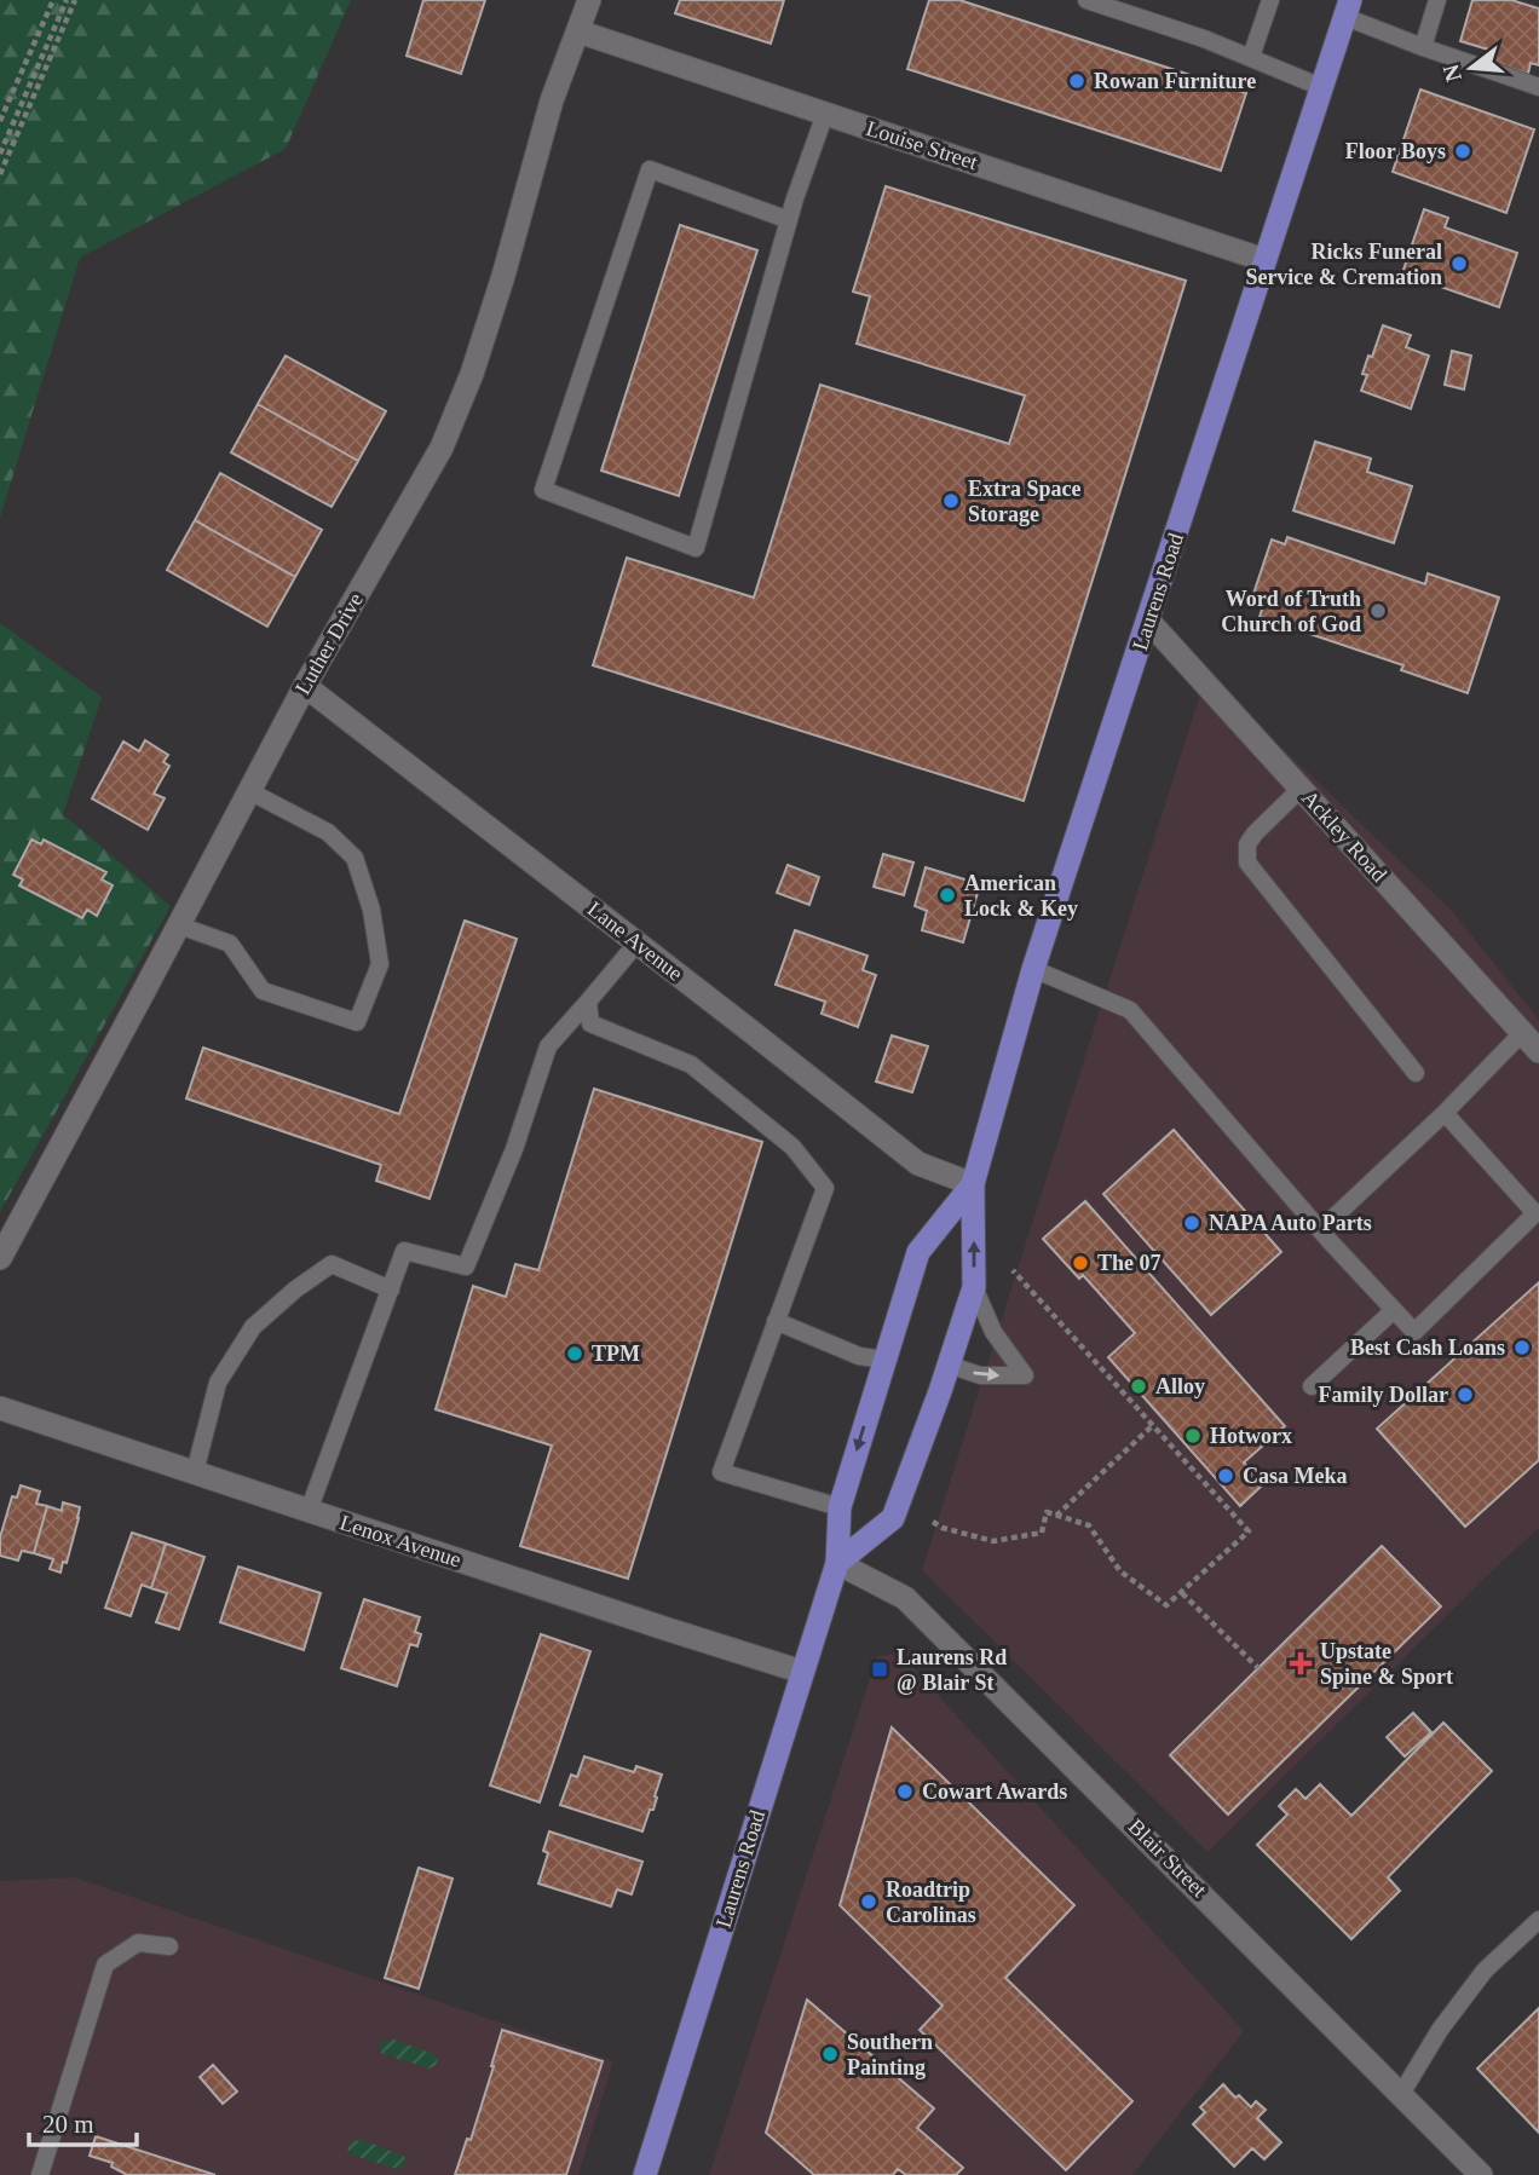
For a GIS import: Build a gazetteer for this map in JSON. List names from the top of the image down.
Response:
{
  "streets": {
    "main road": ["Laurens Road"],
    "street": [
      "Louise Street",
      "Luther Drive",
      "Ackley Road",
      "Lane Avenue",
      "Lenox Avenue",
      "Blair Street"
    ]
  },
  "crossings": [
    ["Louise Street", "Laurens Road"],
    ["Louise Street", "Luther Drive"],
    ["Laurens Road", "Ackley Road"],
    ["Laurens Road", "Lane Avenue"],
    ["Laurens Road", "Lenox Avenue"],
    ["Laurens Road", "Blair Street"],
    ["Luther Drive", "Lane Avenue"]
  ],
  "places": {
    "other": [
      "Rowan Furniture",
      "Floor Boys",
      "Ricks Funeral Service & Cremation",
      "Extra Space Storage",
      "Word of Truth Church of God",
      "American Lock & Key",
      "NAPA Auto Parts",
      "The 07",
      "Best Cash Loans",
      "TPM",
      "Alloy",
      "Family Dollar",
      "Hotworx",
      "Casa Meka",
      "Cowart Awards",
      "Roadtrip Carolinas",
      "Southern Painting"
    ],
    "health": ["Upstate Spine & Sport"],
    "transit": ["Laurens Rd @ Blair St"]
  },
  "scale_bar": "20 m",
  "north": "left"
}
